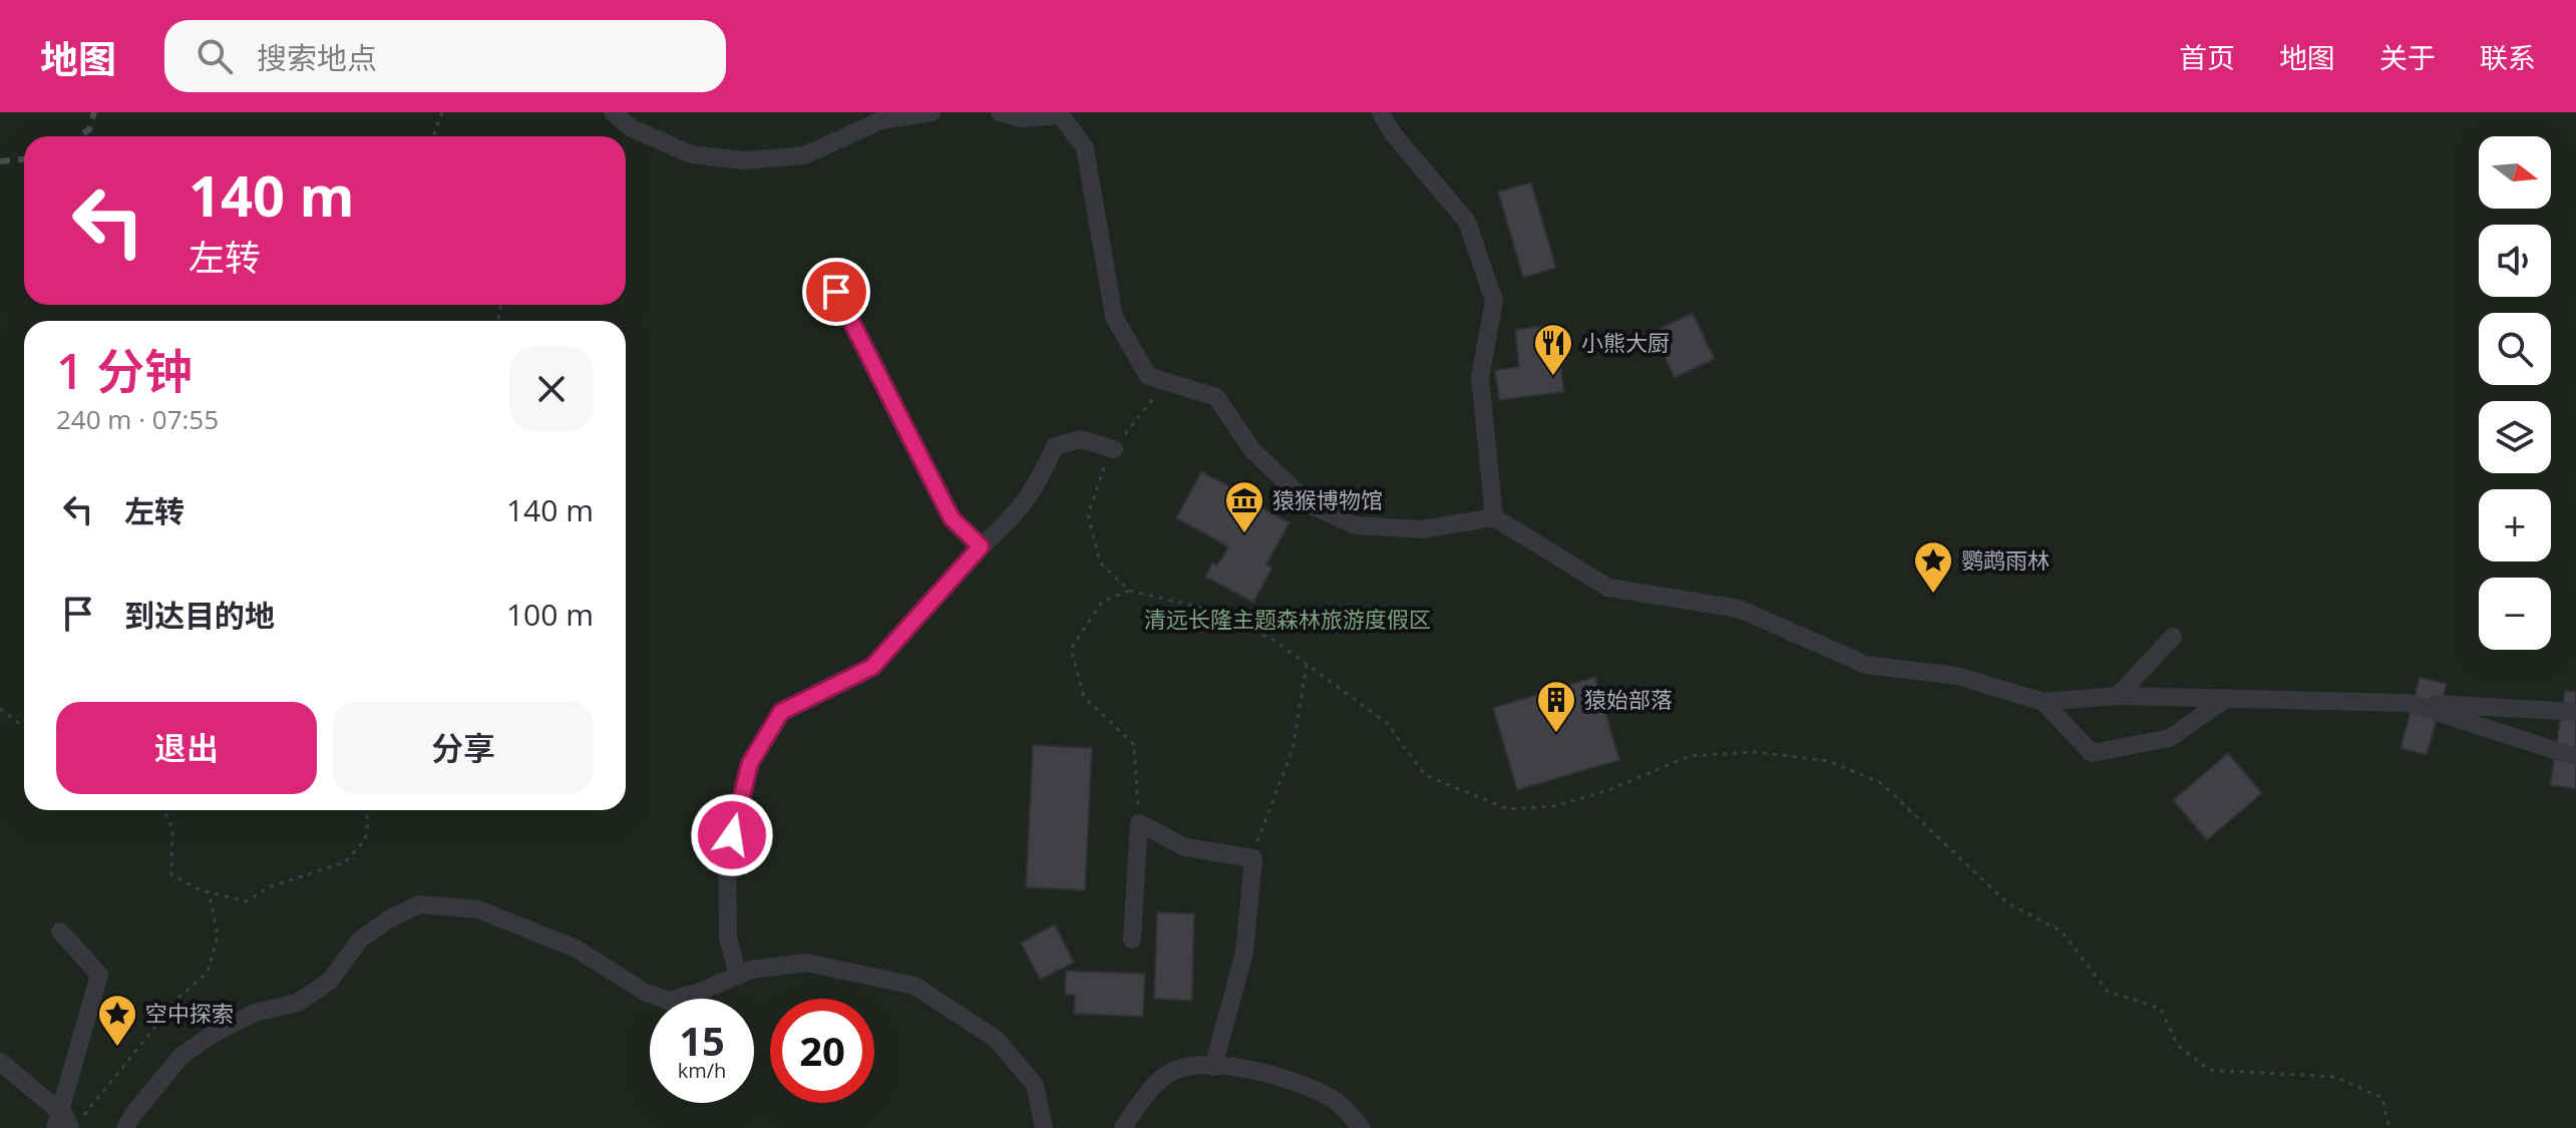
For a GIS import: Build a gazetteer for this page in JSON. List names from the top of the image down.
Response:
{
  "parks": ["清远长隆主题森林旅游度假区"],
  "places": {
    "restaurant": ["小熊大厨"],
    "museum": ["猿猴博物馆"],
    "place": ["鹦鹉雨林", "空中探索"],
    "building": ["猿始部落"]
  },
  "north": "right",
  "page": {
    "header": "地图",
    "search": "搜索地点",
    "nav": [
      "首页",
      "地图",
      "关于",
      "联系"
    ],
    "map_buttons": ["+", "−"],
    "turn": ["140 m", "左转"],
    "heading": ["1 分钟", "240 m · 07:55"],
    "list": [
      {
        "name": "左转",
        "value": "140 m"
      },
      {
        "name": "到达目的地",
        "value": "100 m"
      }
    ],
    "buttons": ["退出", "分享"],
    "speed": "15 km/h",
    "limit": "20"
  }
}
